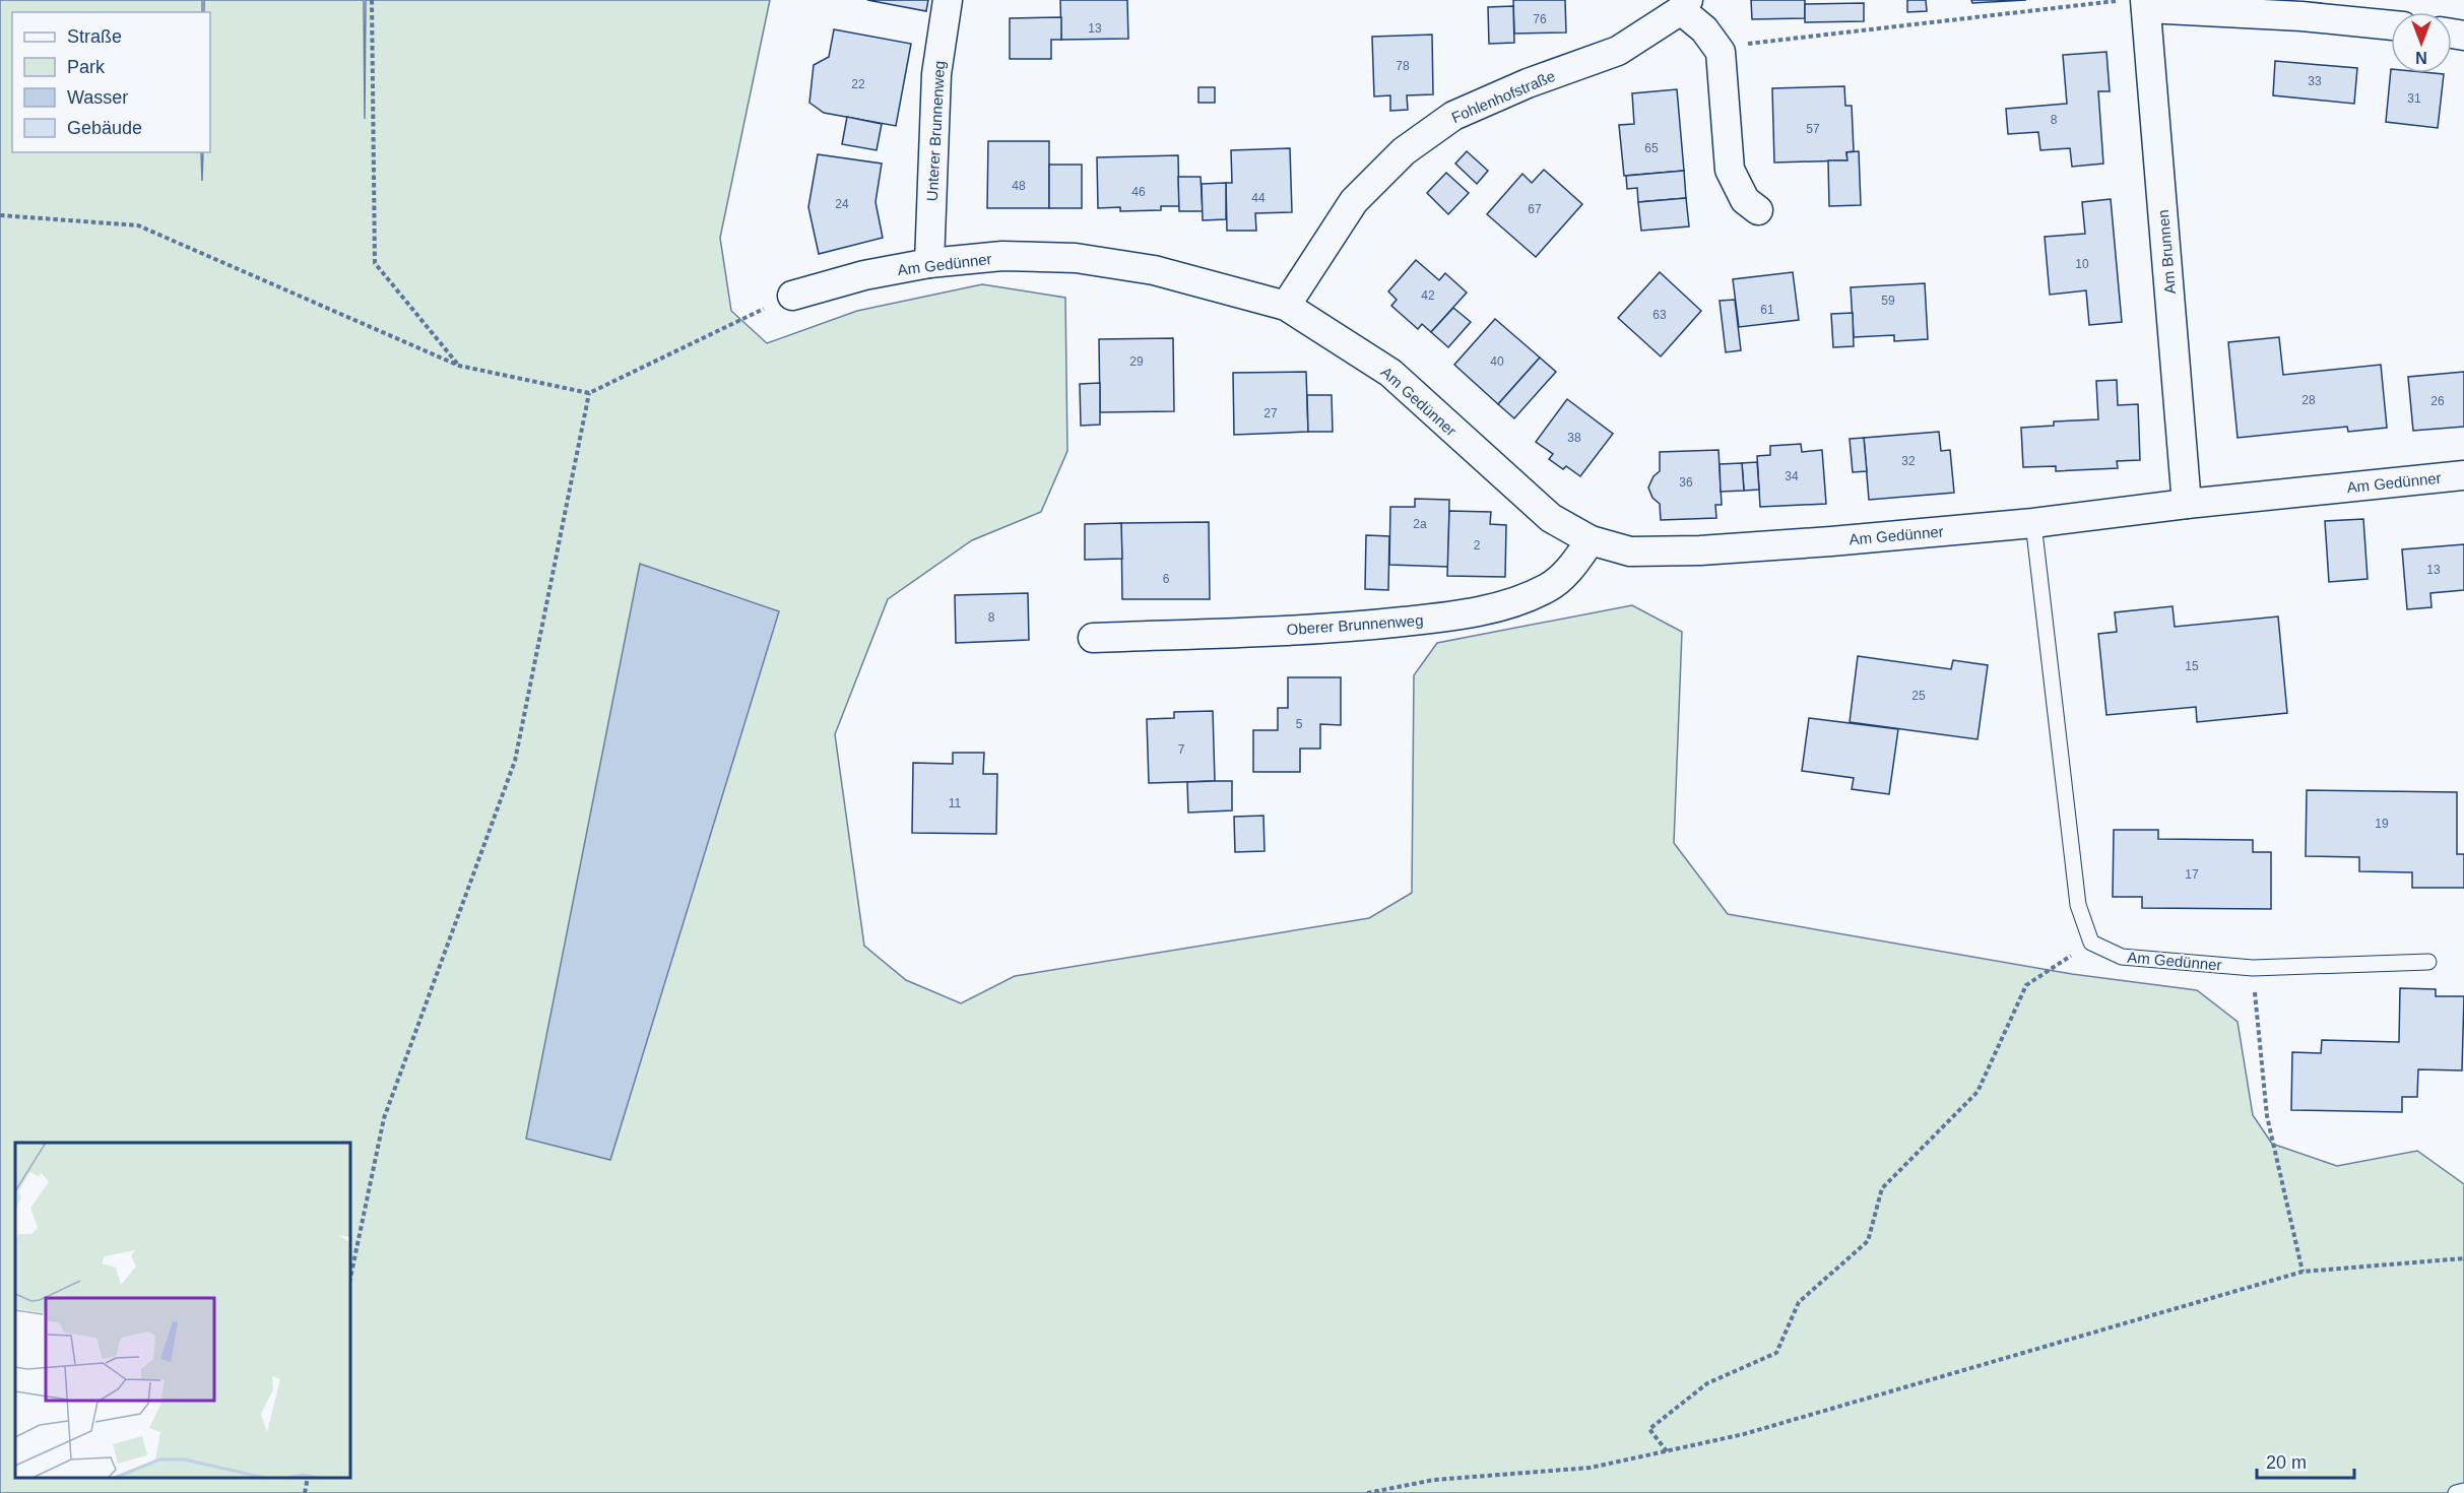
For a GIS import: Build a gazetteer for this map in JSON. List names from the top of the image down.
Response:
{
  "streets": {
    "street": [
      "Fohlenhofstraße",
      "Unterer Brunnenweg",
      "Am Brunnen",
      "Am Gedünner",
      "Oberer Brunnenweg"
    ]
  },
  "crossings": [
    ["Fohlenhofstraße", "Am Gedünner"],
    ["Unterer Brunnenweg", "Am Gedünner"],
    ["Am Brunnen", "Am Gedünner"],
    ["Am Gedünner", "Oberer Brunnenweg"]
  ],
  "house_numbers": [
    "76",
    "13",
    "78",
    "33",
    "22",
    "31",
    "8",
    "57",
    "65",
    "48",
    "46",
    "44",
    "24",
    "67",
    "10",
    "42",
    "59",
    "61",
    "63",
    "29",
    "40",
    "28",
    "26",
    "27",
    "38",
    "32",
    "34",
    "36",
    "2a",
    "2",
    "13",
    "6",
    "8",
    "15",
    "25",
    "5",
    "7",
    "11",
    "19",
    "17"
  ],
  "legend": [
    "Straße",
    "Park",
    "Wasser",
    "Gebäude"
  ],
  "scale_bar": "20 m",
  "north": "bottom"
}
